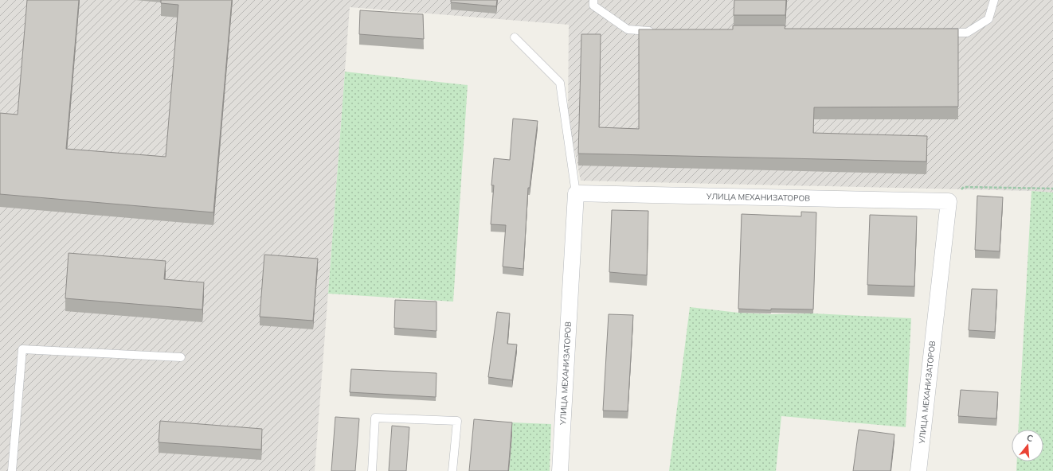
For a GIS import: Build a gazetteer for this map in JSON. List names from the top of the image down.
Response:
{
  "streets": {
    "street": ["УЛИЦА МЕХАНИЗАТОРОВ"]
  },
  "north": "top"
}
